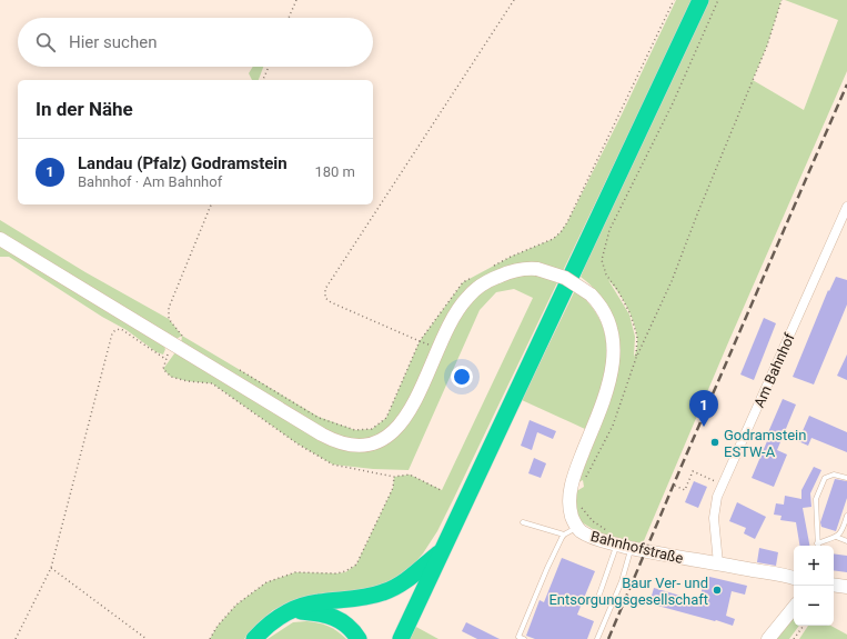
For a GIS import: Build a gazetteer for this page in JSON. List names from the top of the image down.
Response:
{
  "streets": {
    "street": ["Am Bahnhof", "Bahnhofstraße"]
  },
  "crossings": [
    ["Am Bahnhof", "Bahnhofstraße"]
  ],
  "places": ["Godramstein ESTW-A", "Baur Ver- und Entsorgungsgesellschaft"],
  "page": {
    "search": "Hier suchen",
    "heading": "In der Nähe",
    "list": [
      {
        "mark": "1",
        "name": "Landau (Pfalz) Godramstein",
        "note": "Bahnhof · Am Bahnhof",
        "value": "180 m"
      }
    ],
    "pins": "1",
    "map_buttons": ["+", "−"]
  }
}
